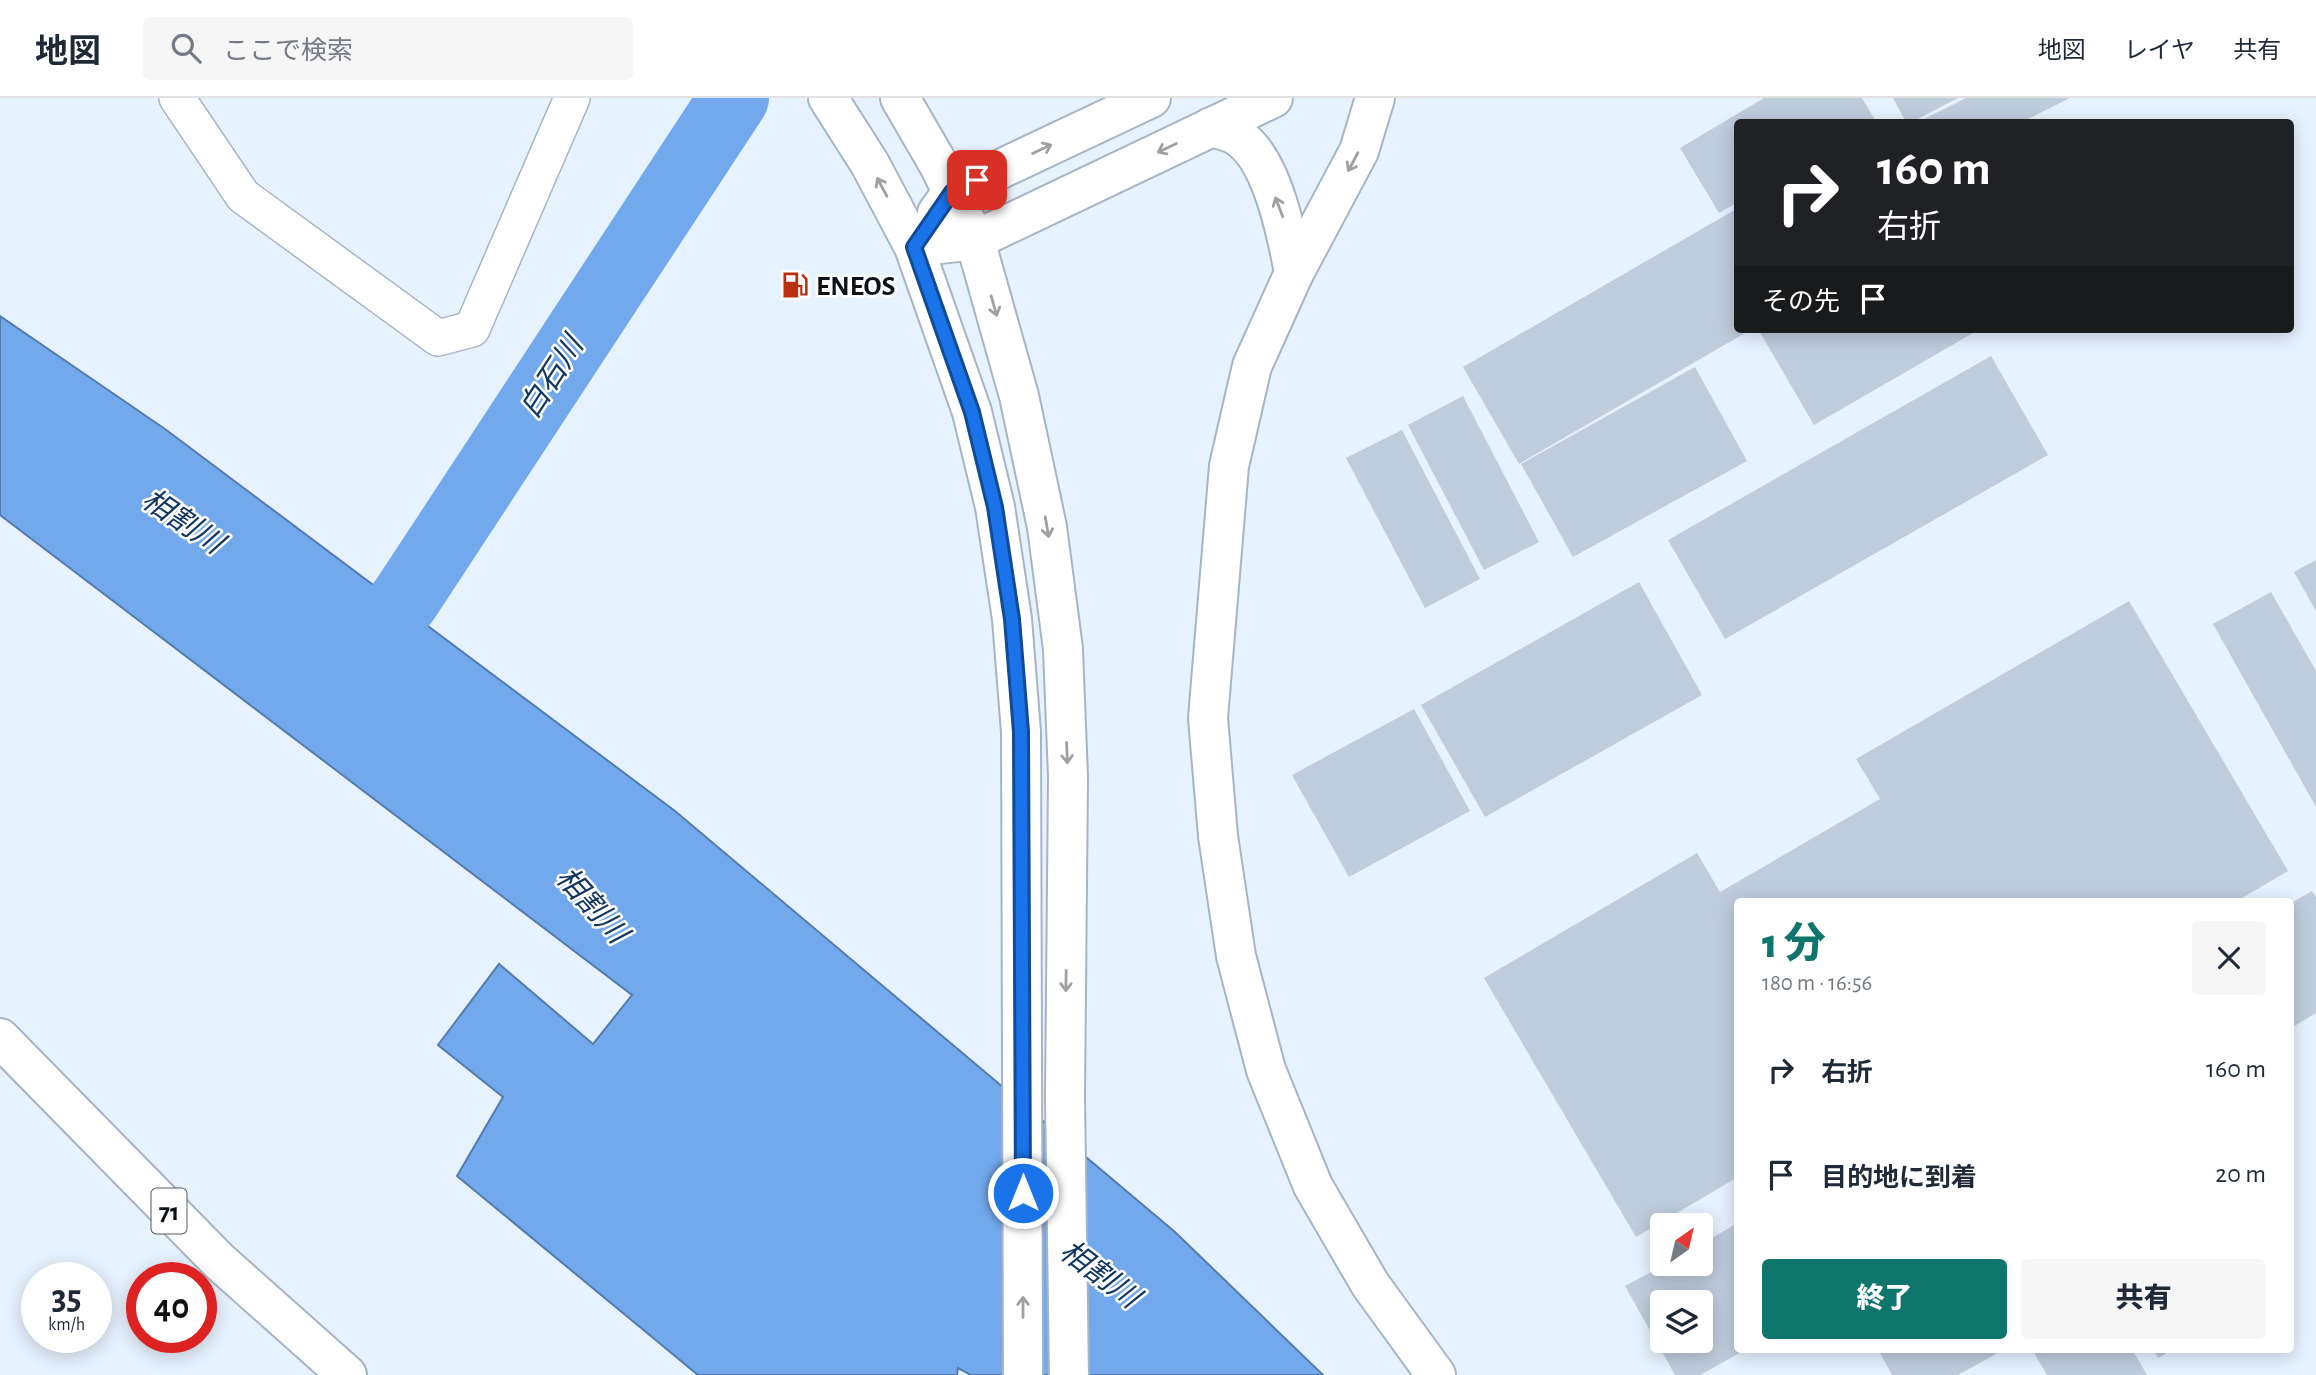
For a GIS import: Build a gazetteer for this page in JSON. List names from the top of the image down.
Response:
{
  "streets": {
    "street": ["71"]
  },
  "water": ["白石川", "相割川"],
  "places": {
    "fuel station": ["ENEOS"]
  },
  "north": "top right",
  "page": {
    "header": "地図",
    "search": "ここで検索",
    "nav": ["地図", "レイヤ", "共有"],
    "turn": ["160 m", "右折"],
    "then": "その先",
    "heading": ["1 分", "180 m · 16:56"],
    "list": [
      {
        "name": "右折",
        "value": "160 m"
      },
      {
        "name": "目的地に到着",
        "value": "20 m"
      }
    ],
    "buttons": ["終了", "共有"],
    "speed": "35 km/h",
    "limit": "40"
  }
}
